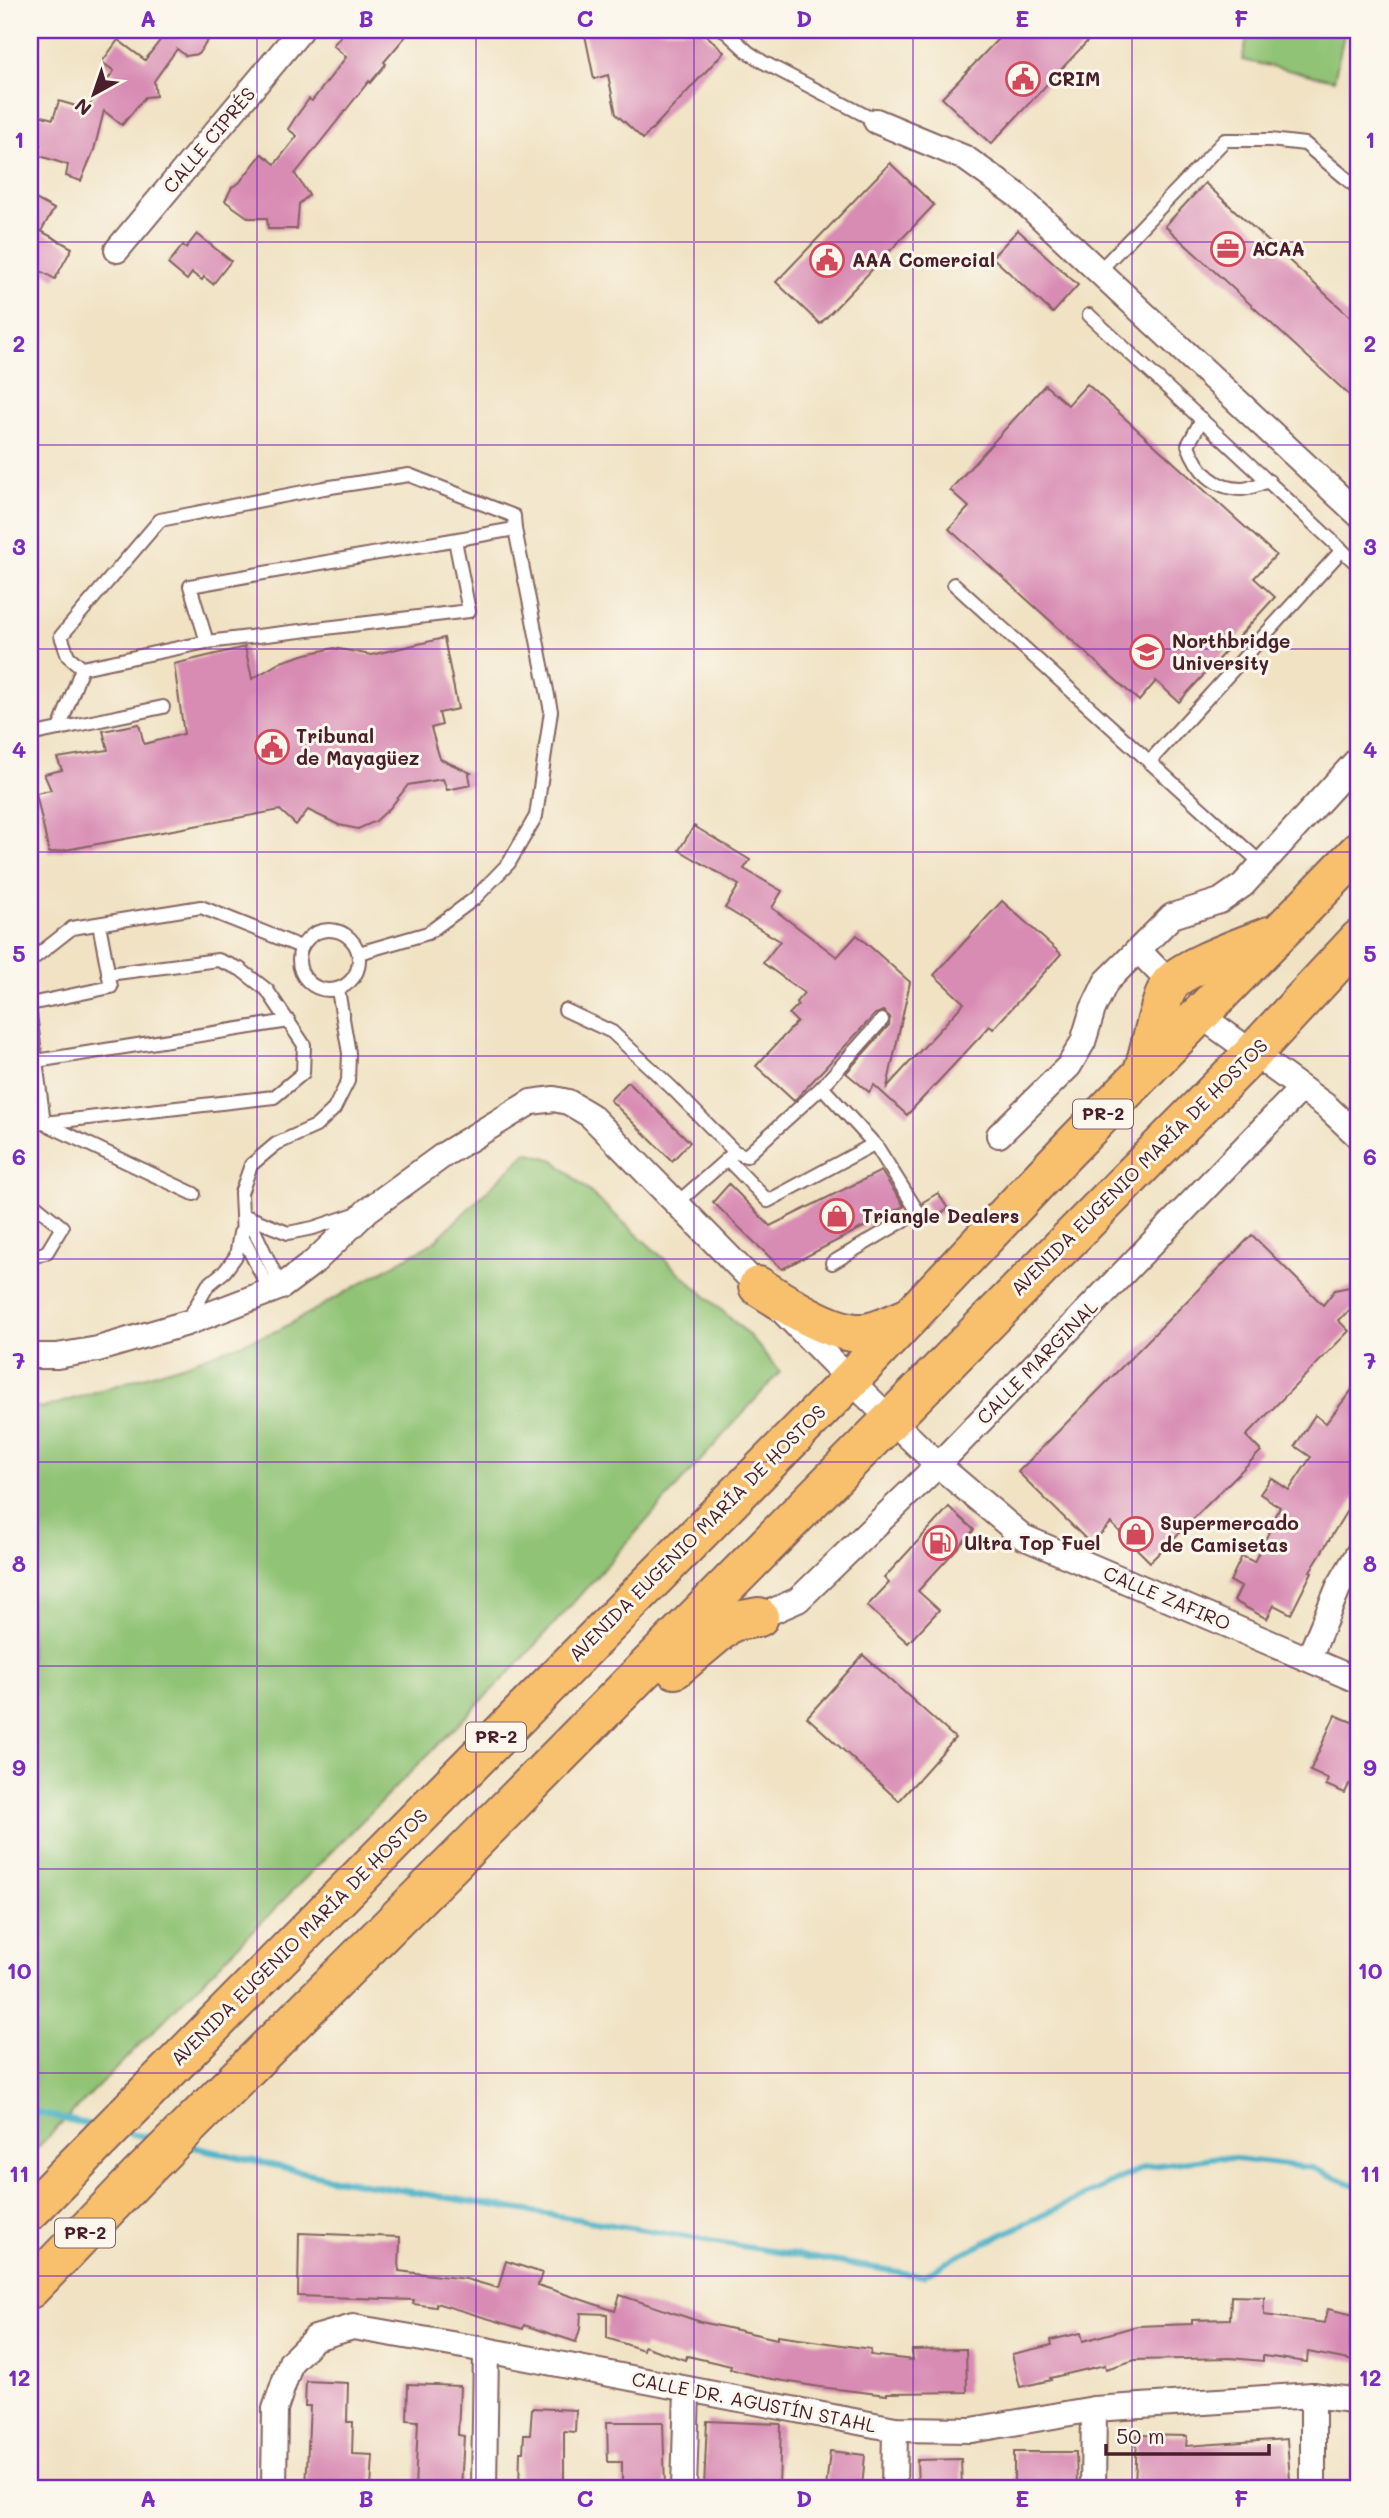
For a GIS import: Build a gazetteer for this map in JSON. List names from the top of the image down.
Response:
{
  "streets": {
    "highway": ["PR-2", "AVENIDA EUGENIO MARÍA DE HOSTOS"],
    "street": [
      "CALLE CIPRÉS",
      "CALLE MARGINAL",
      "CALLE ZAFIRO",
      "CALLE DR. AGUSTÍN STAHL"
    ]
  },
  "crossings": [
    ["AVENIDA EUGENIO MARÍA DE HOSTOS", "CALLE ZAFIRO"],
    ["CALLE MARGINAL", "CALLE ZAFIRO"]
  ],
  "places": {
    "public building": ["CRIM", "AAA Comercial", "Tribunal de Mayagüez"],
    "office": ["ACAA"],
    "school or university": ["Northbridge University"],
    "shop": ["Triangle Dealers", "Supermercado de Camisetas"],
    "fuel station": ["Ultra Top Fuel"]
  },
  "scale_bar": "50 m",
  "north": "bottom left",
  "grid": {
    "columns": [
      "A",
      "B",
      "C",
      "D",
      "E",
      "F"
    ],
    "rows": [
      "1",
      "2",
      "3",
      "4",
      "5",
      "6",
      "7",
      "8",
      "9",
      "10",
      "11",
      "12"
    ]
  }
}
